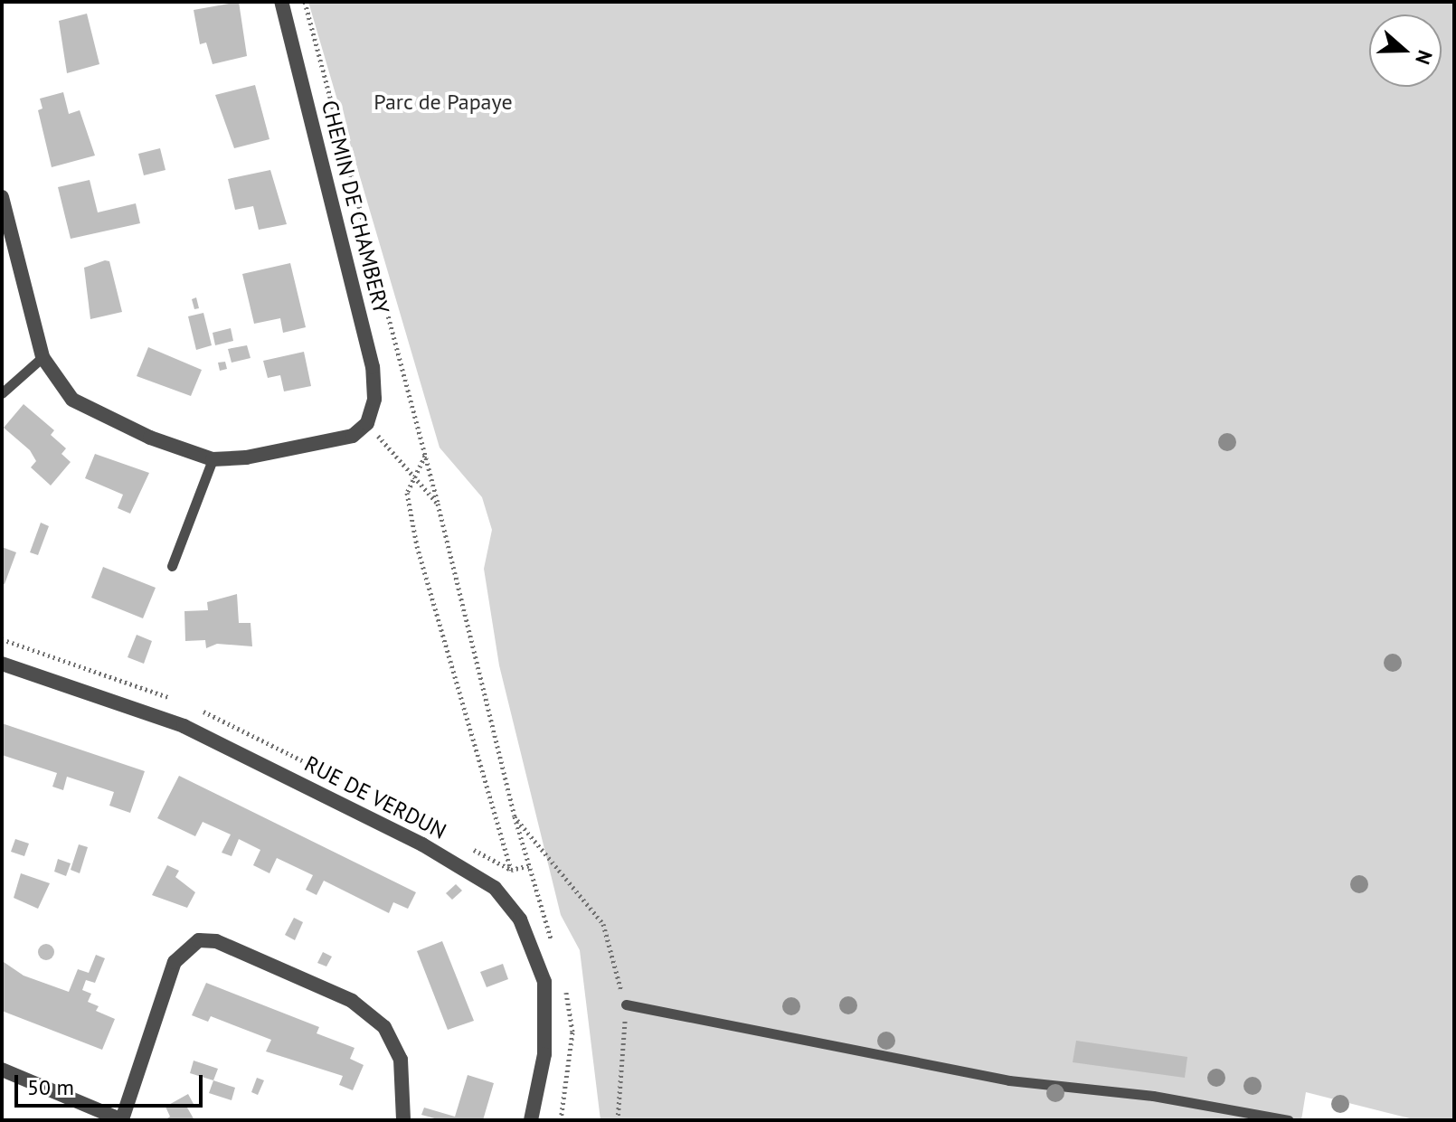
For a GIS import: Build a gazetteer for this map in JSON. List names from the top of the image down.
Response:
{
  "streets": {
    "street": ["CHEMIN DE CHAMBERY", "RUE DE VERDUN"]
  },
  "parks": ["Parc de Papaye"],
  "scale_bar": "50 m",
  "north": "right"
}
